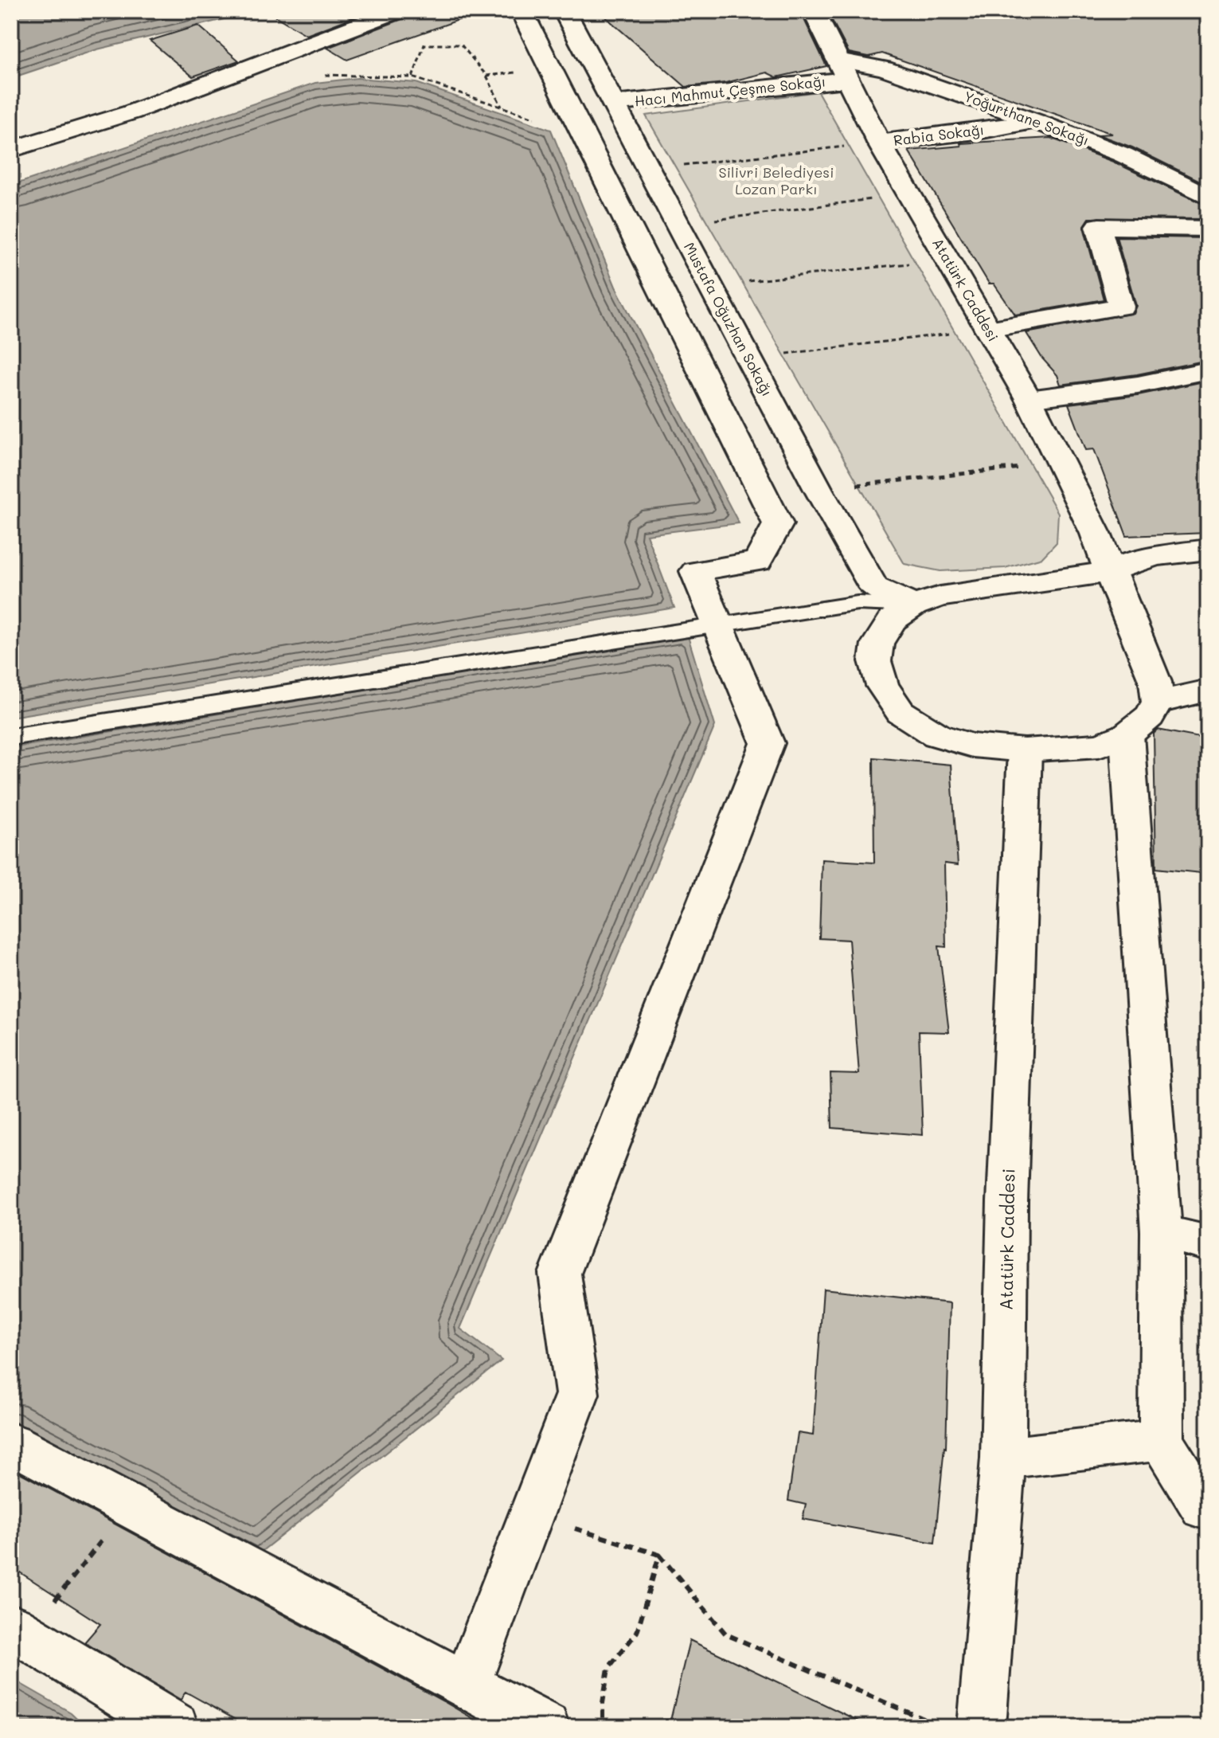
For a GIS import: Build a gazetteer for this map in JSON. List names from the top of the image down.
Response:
{
  "streets": {
    "street": [
      "Hacı Mahmut Çeşme Sokağı",
      "Yoğurthane Sokağı",
      "Rabia Sokağı",
      "Atatürk Caddesi",
      "Mustafa Oğuzhan Sokağı"
    ]
  },
  "crossings": [
    ["Hacı Mahmut Çeşme Sokağı", "Yoğurthane Sokağı"],
    ["Hacı Mahmut Çeşme Sokağı", "Atatürk Caddesi"],
    ["Hacı Mahmut Çeşme Sokağı", "Mustafa Oğuzhan Sokağı"],
    ["Yoğurthane Sokağı", "Rabia Sokağı"],
    ["Yoğurthane Sokağı", "Atatürk Caddesi"],
    ["Rabia Sokağı", "Atatürk Caddesi"]
  ],
  "parks": ["Silivri Belediyesi Lozan Parkı"]
}
